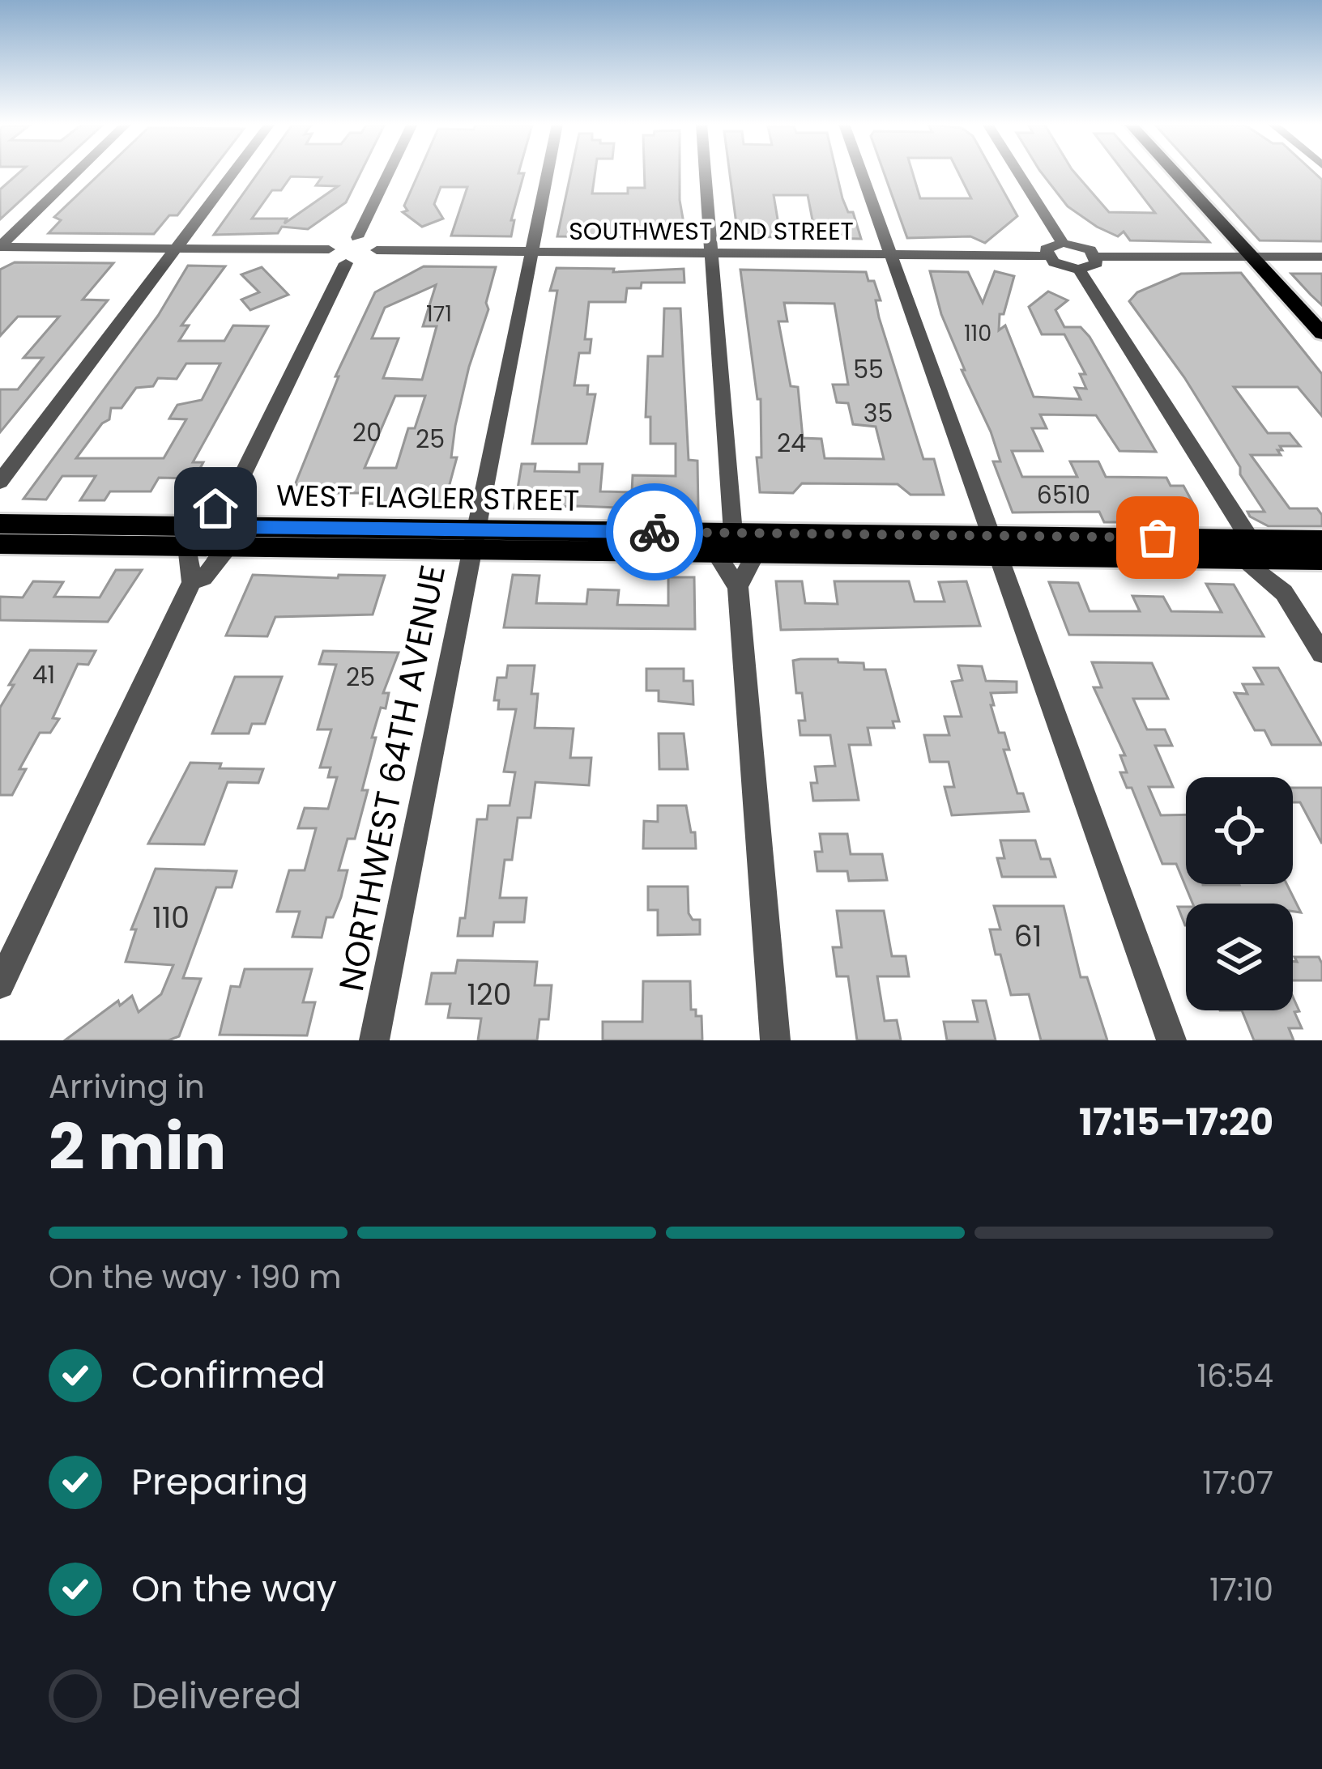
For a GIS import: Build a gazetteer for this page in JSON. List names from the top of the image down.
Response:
{
  "streets": {
    "main road": ["WEST FLAGLER STREET"],
    "street": ["SOUTHWEST 2ND STREET", "NORTHWEST 64TH AVENUE"]
  },
  "crossings": [
    ["SOUTHWEST 2ND STREET", "NORTHWEST 64TH AVENUE"],
    ["WEST FLAGLER STREET", "NORTHWEST 64TH AVENUE"]
  ],
  "house_numbers": [
    "171",
    "110",
    "55",
    "35",
    "20",
    "25",
    "24",
    "6510",
    "41",
    "25",
    "110",
    "61",
    "120"
  ],
  "page": {
    "heading": ["2 min", "Arriving in", "17:15–17:20"],
    "bar": "On the way · 190 m",
    "list": [
      ["Confirmed", "16:54"],
      ["Preparing", "17:07"],
      ["On the way", "17:10"],
      "Delivered"
    ]
  }
}
